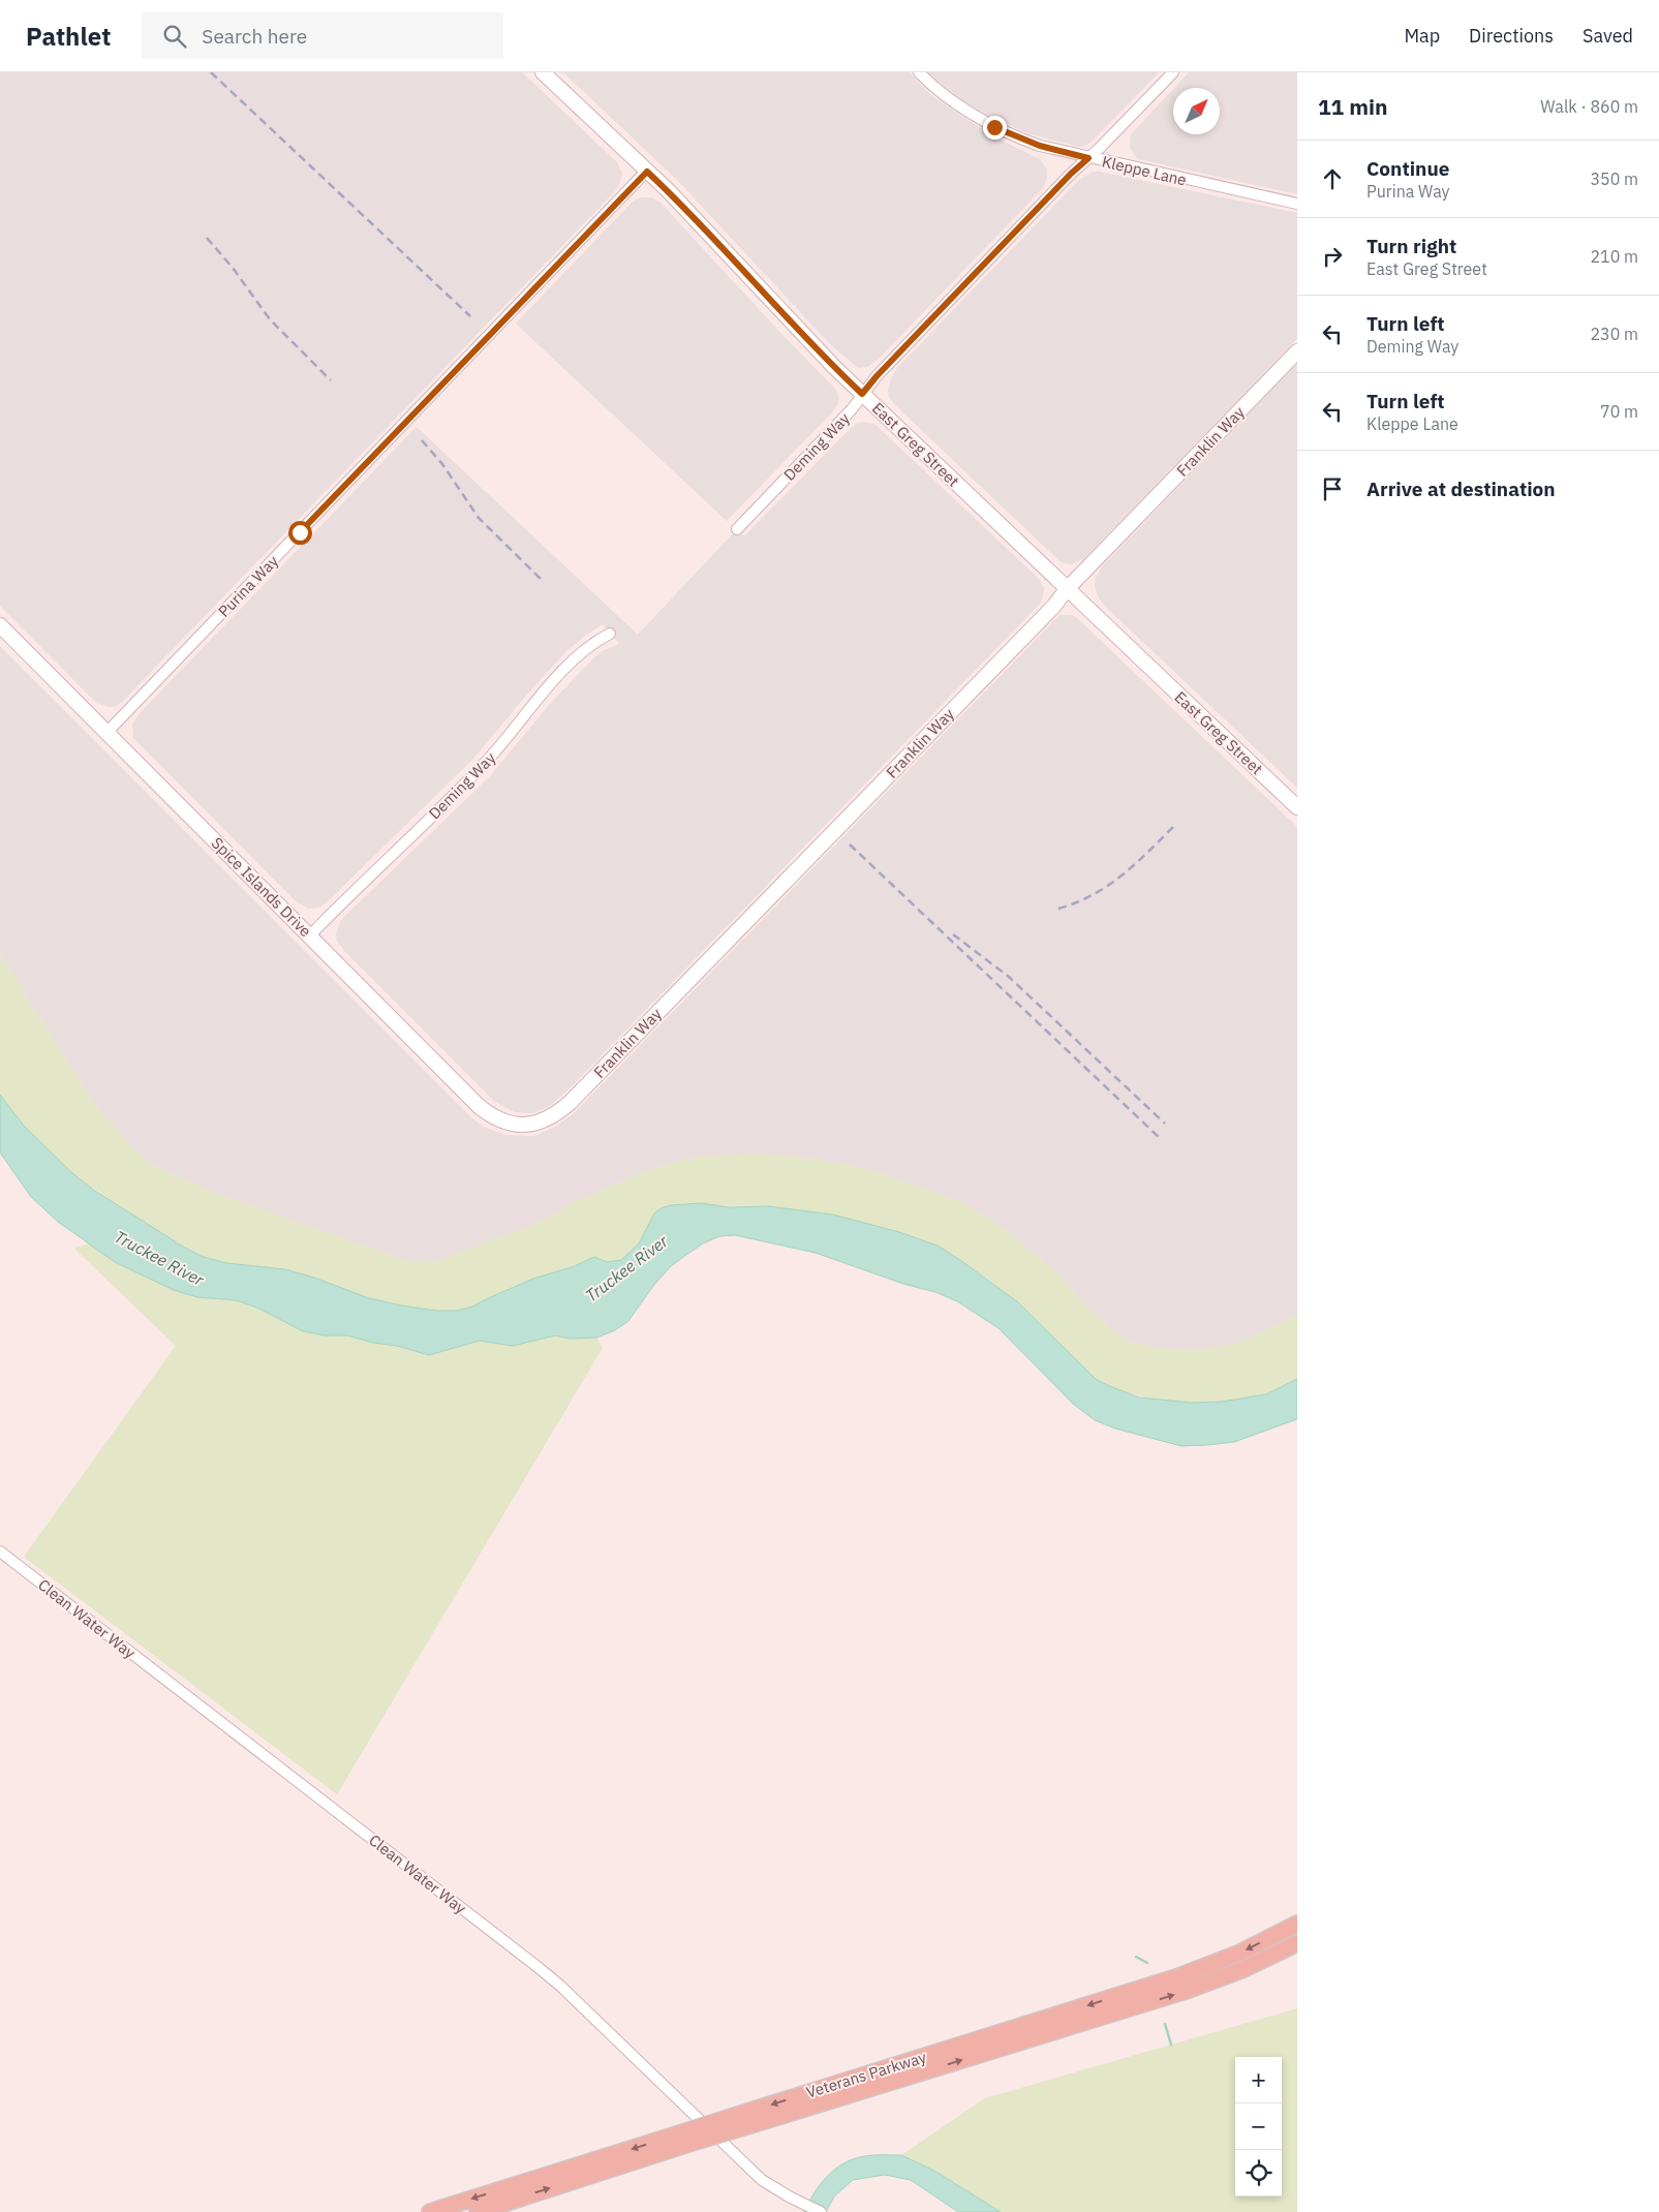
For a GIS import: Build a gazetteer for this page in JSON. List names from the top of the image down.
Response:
{
  "streets": {
    "main road": ["Veterans Parkway"],
    "street": [
      "Kleppe Lane",
      "Franklin Way",
      "East Greg Street",
      "Deming Way",
      "Purina Way",
      "Spice Islands Drive",
      "Clean Water Way"
    ]
  },
  "crossings": [
    ["Kleppe Lane", "Deming Way"],
    ["Franklin Way", "East Greg Street"],
    ["Franklin Way", "Spice Islands Drive"],
    ["East Greg Street", "Deming Way"],
    ["East Greg Street", "Purina Way"],
    ["Deming Way", "Spice Islands Drive"],
    ["Purina Way", "Spice Islands Drive"]
  ],
  "water": ["Truckee River"],
  "north": "top right",
  "page": {
    "header": "Pathlet",
    "search": "Search here",
    "nav": ["Map", "Directions", "Saved"],
    "heading": ["11 min", "Walk · 860 m"],
    "list": [
      ["Continue", "Purina Way", "350 m"],
      ["Turn right", "East Greg Street", "210 m"],
      ["Turn left", "Deming Way", "230 m"],
      ["Turn left", "Kleppe Lane", "70 m"],
      "Arrive at destination"
    ],
    "map_buttons": ["+", "−"]
  }
}
